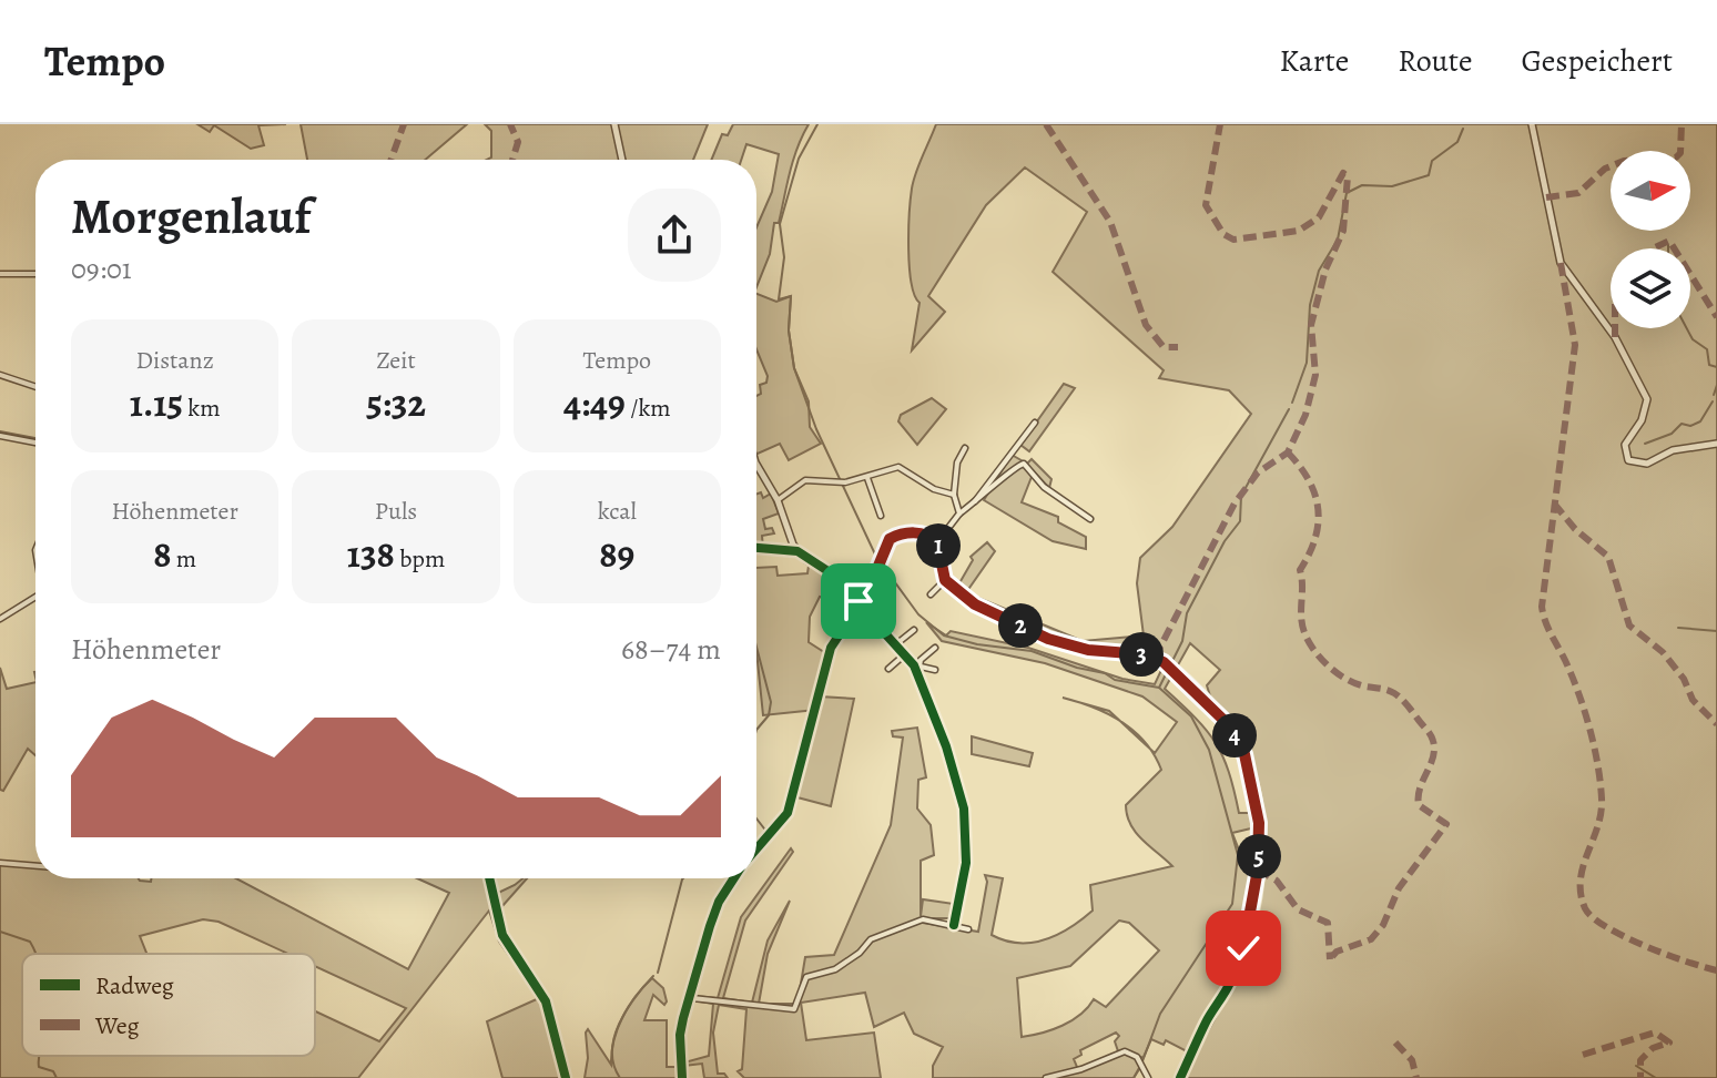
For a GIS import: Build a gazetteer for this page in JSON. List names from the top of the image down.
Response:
{
  "legend": ["Radweg", "Weg"],
  "north": "right",
  "page": {
    "header": "Tempo",
    "nav": ["Karte", "Route", "Gespeichert"],
    "heading": ["Morgenlauf", "09:01"],
    "stats": [
      ["Distanz", "1.15 km"],
      ["Zeit", "5:32"],
      ["Tempo", "4:49 /km"],
      ["Höhenmeter", "8 m"],
      ["Puls", "138 bpm"],
      ["kcal", "89"]
    ],
    "pins": [
      "1",
      "2",
      "3",
      "4",
      "5"
    ],
    "chart": ["Höhenmeter", "68–74 m"]
  }
}
